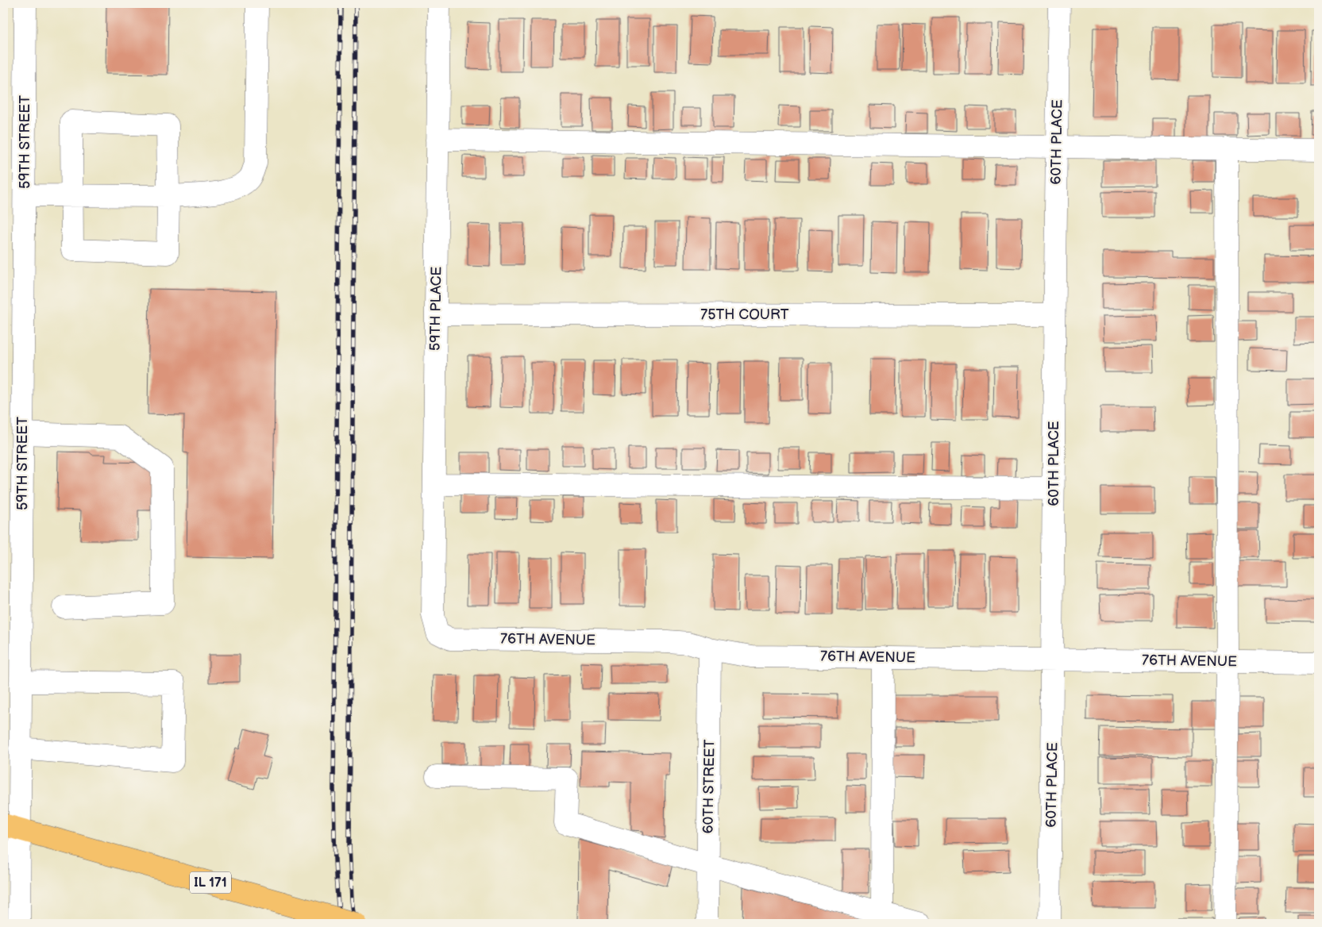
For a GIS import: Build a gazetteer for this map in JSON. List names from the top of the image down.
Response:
{
  "streets": {
    "main road": ["IL 171"],
    "street": [
      "59TH STREET",
      "60TH PLACE",
      "59TH PLACE",
      "75TH COURT",
      "76TH AVENUE",
      "60TH STREET"
    ]
  },
  "crossings": [
    ["59TH STREET", "IL 171"],
    ["60TH PLACE", "75TH COURT"],
    ["60TH PLACE", "76TH AVENUE"],
    ["59TH PLACE", "75TH COURT"],
    ["59TH PLACE", "76TH AVENUE"],
    ["76TH AVENUE", "60TH STREET"]
  ]
}
